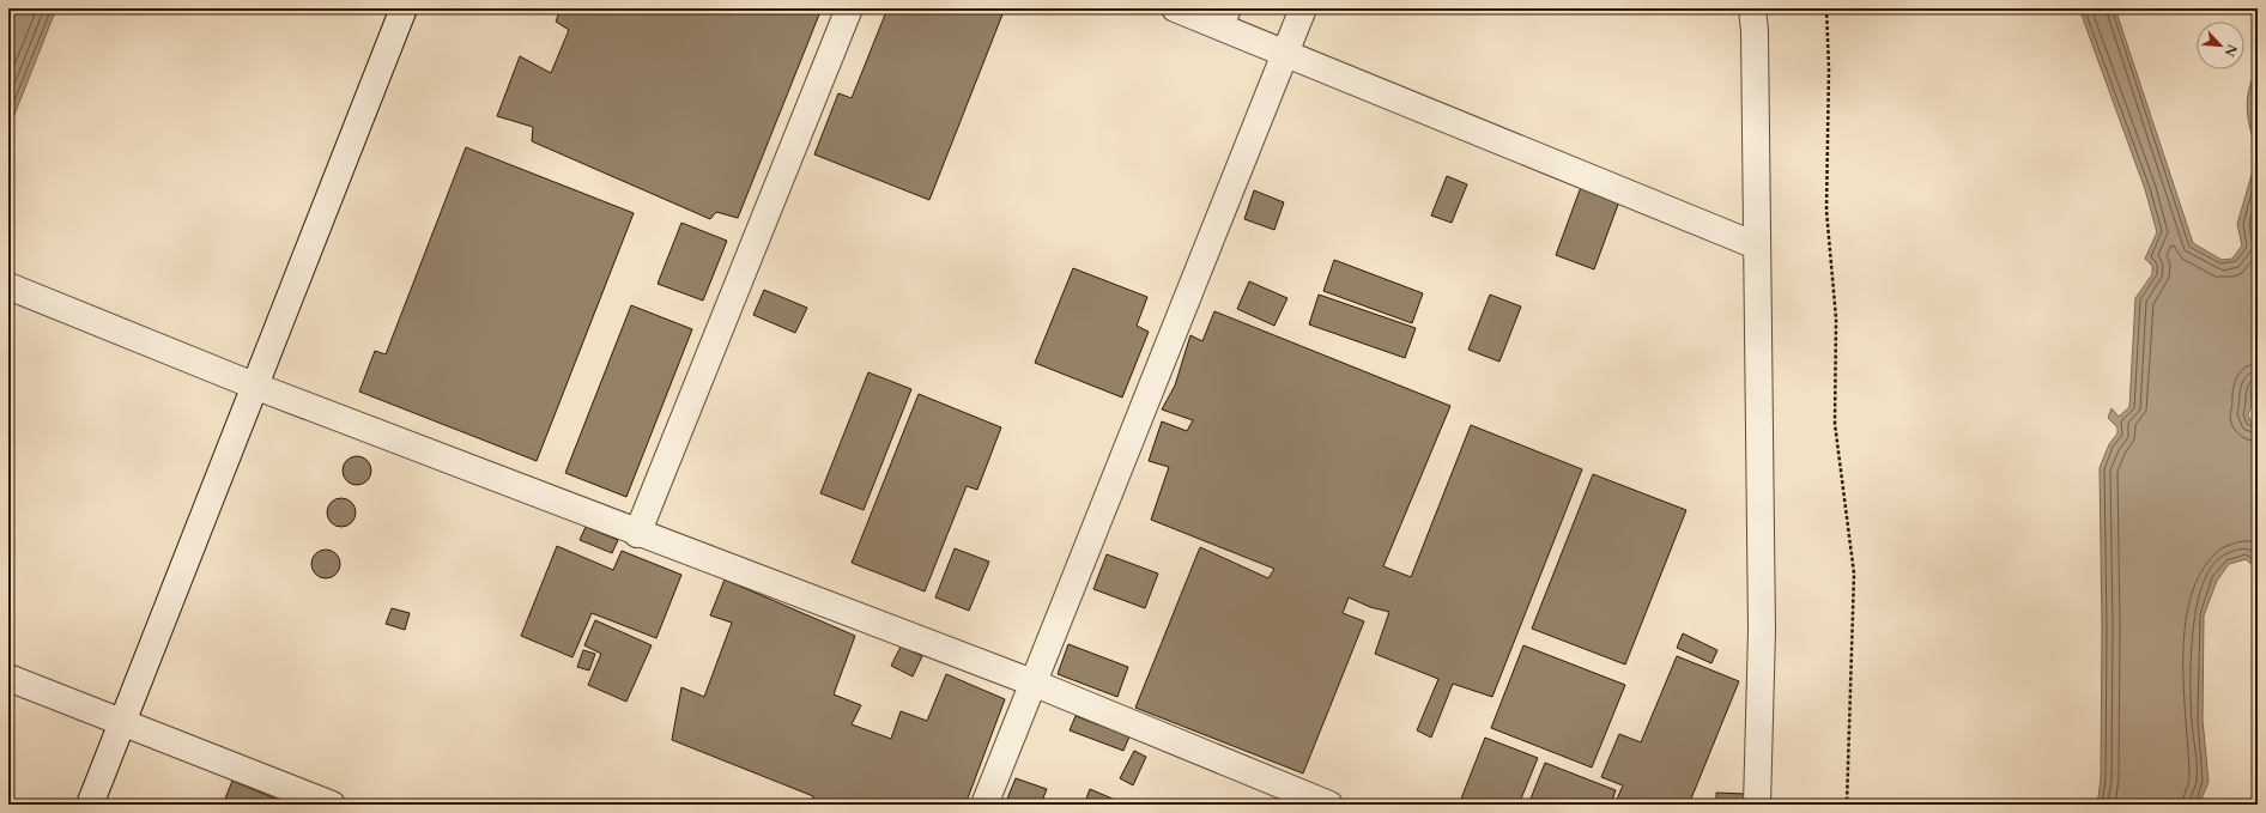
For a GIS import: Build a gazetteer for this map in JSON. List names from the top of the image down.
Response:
{
  "north": "bottom right"
}
